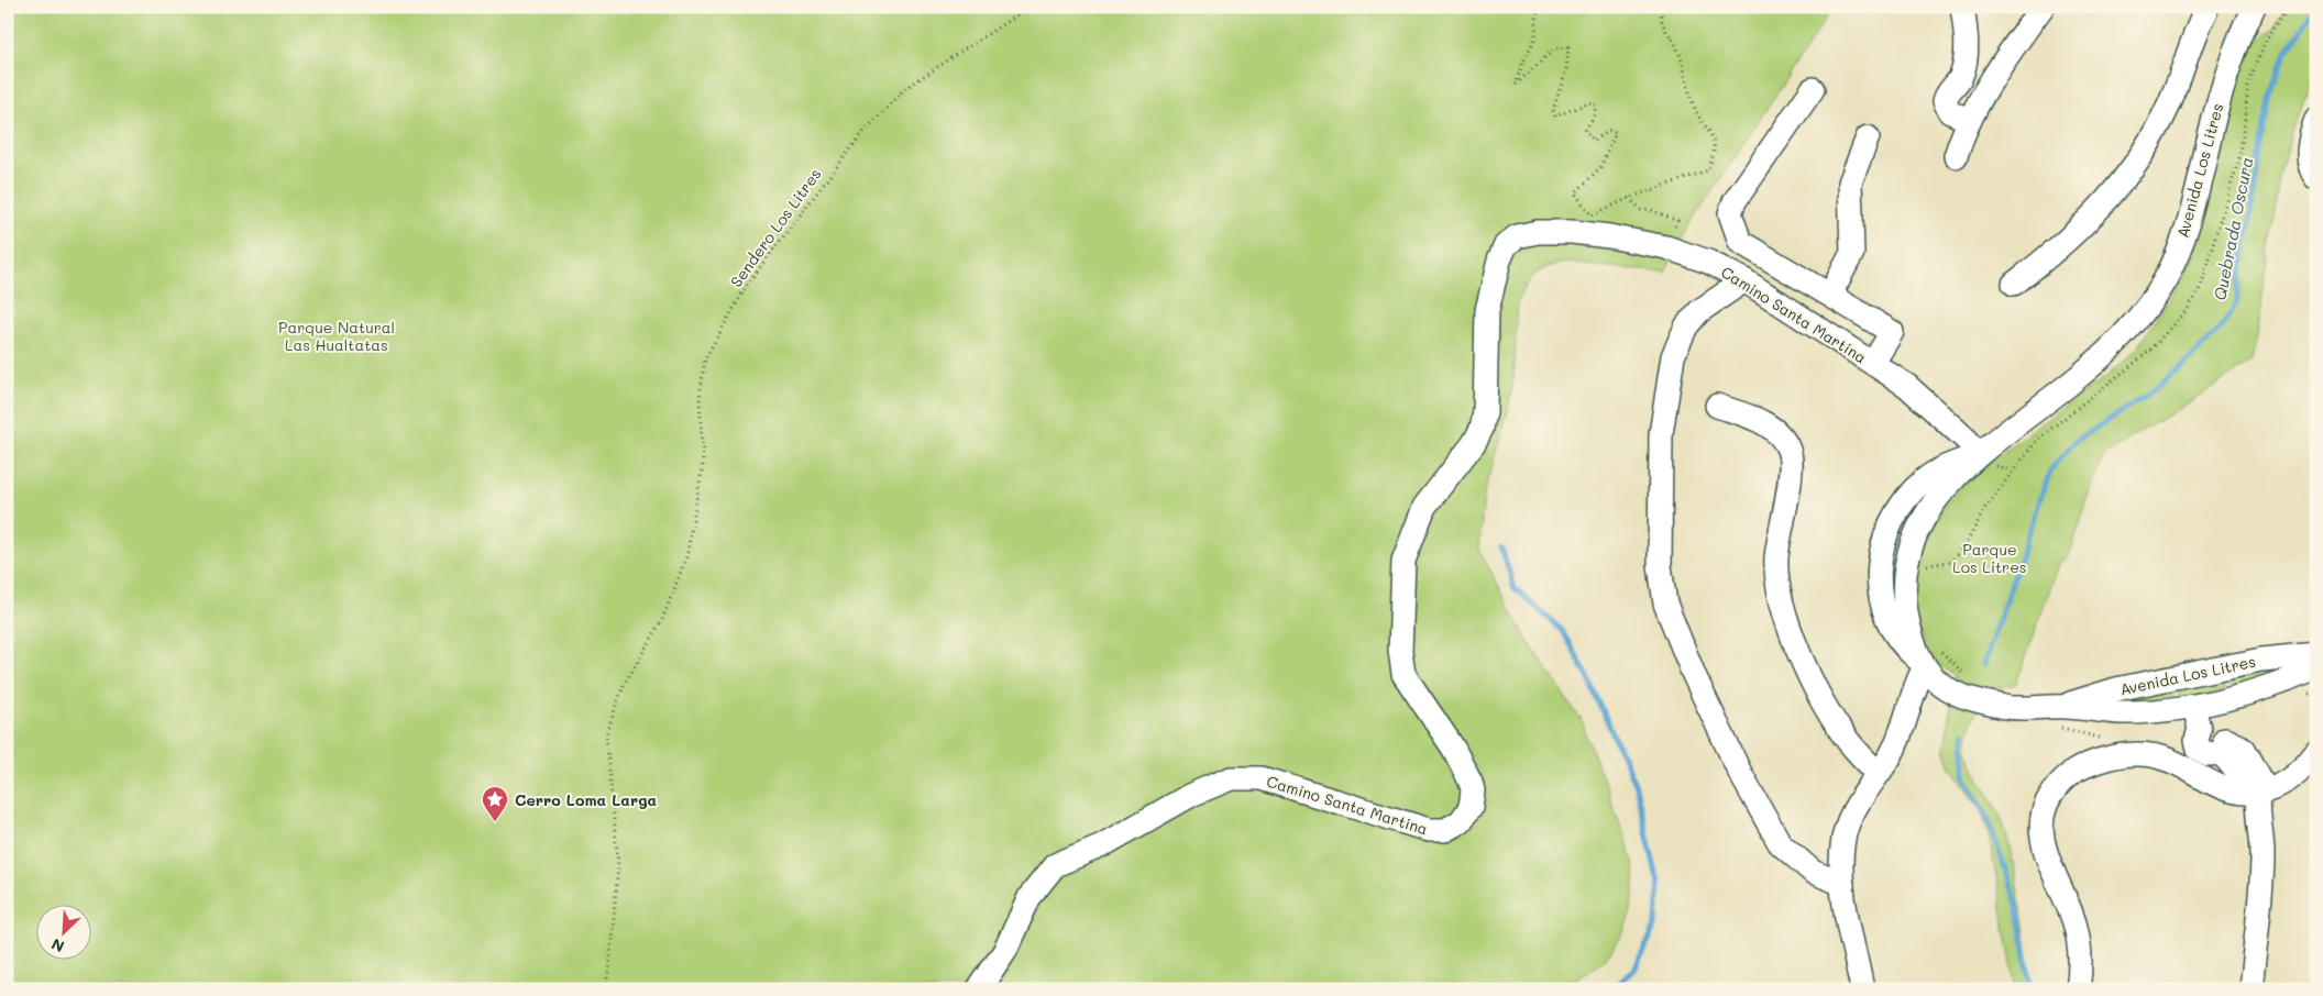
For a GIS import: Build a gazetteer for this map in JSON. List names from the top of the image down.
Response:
{
  "streets": {
    "street": ["Avenida Los Litres", "Camino Santa Martina"],
    "path": ["Sendero Los Litres"]
  },
  "crossings": [
    ["Avenida Los Litres", "Camino Santa Martina"]
  ],
  "water": ["Quebrada Oscura"],
  "parks": ["Parque Natural Las Hualtatas", "Parque Los Litres"],
  "places": {
    "place": ["Cerro Loma Larga"]
  },
  "north": "bottom left"
}
